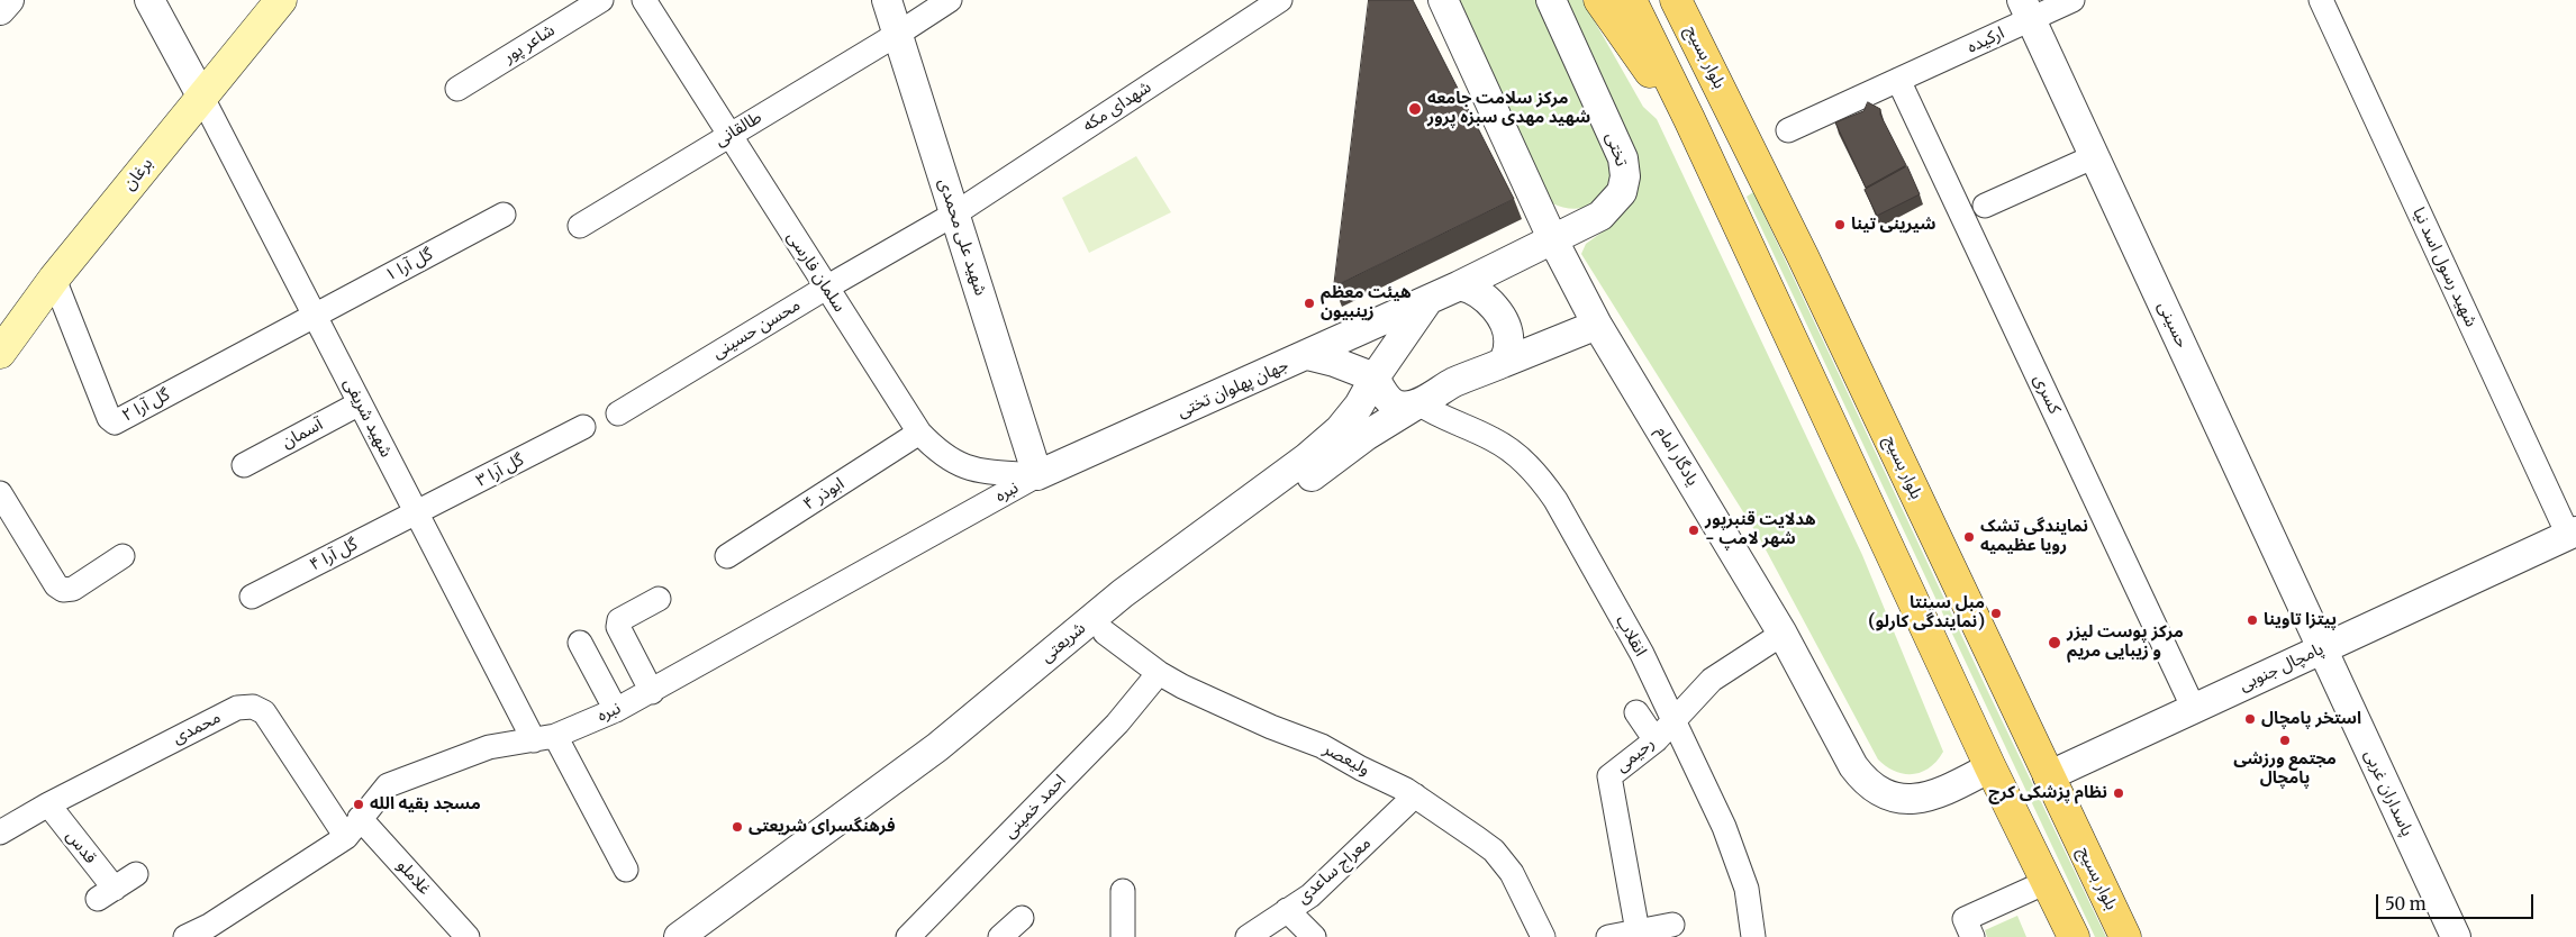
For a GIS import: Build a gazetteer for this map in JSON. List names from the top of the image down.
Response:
{
  "streets": {
    "main road": ["بلوار بسیج", "برغان"],
    "street": [
      "ارکیده",
      "شاعر پور",
      "شهدای مکه",
      "طالقانی",
      "تختی",
      "شهید علی محمدی",
      "گل آرا ۱",
      "شهید رسول اسد نیا",
      "سلمان فارسی",
      "حسینی",
      "محسن حسینی",
      "جهان پهلوان تختی",
      "کسری",
      "گل آرا ۲",
      "شهید شریفی",
      "آسمان",
      "یادگار امام",
      "گل آرا ۳",
      "نبره",
      "ابوذر ۴",
      "گل آرا ۴",
      "انقلاب",
      "شریعتی",
      "پامچال جنوبی",
      "محمدی",
      "رحیمی",
      "ولیعصر",
      "پاسداران غربی",
      "احمد خمینی",
      "قدس",
      "معراج ساعدی",
      "غلاملو"
    ]
  },
  "crossings": [
    ["ارکیده", "حسینی"],
    ["ارکیده", "کسری"],
    ["بلوار بسیج", "پامچال جنوبی"],
    ["شهدای مکه", "شهید علی محمدی"],
    ["شهدای مکه", "محسن حسینی"],
    ["طالقانی", "شهید علی محمدی"],
    ["طالقانی", "سلمان فارسی"],
    ["تختی", "یادگار امام"],
    ["برغان", "گل آرا ۲"],
    ["برغان", "شهید شریفی"],
    ["شهید علی محمدی", "سلمان فارسی"],
    ["شهید علی محمدی", "محسن حسینی"],
    ["شهید علی محمدی", "جهان پهلوان تختی"],
    ["شهید علی محمدی", "نبره"],
    ["گل آرا ۱", "گل آرا ۲"],
    ["گل آرا ۱", "شهید شریفی"],
    ["شهید رسول اسد نیا", "پامچال جنوبی"],
    ["سلمان فارسی", "محسن حسینی"],
    ["سلمان فارسی", "جهان پهلوان تختی"],
    ["سلمان فارسی", "نبره"],
    ["سلمان فارسی", "ابوذر ۴"],
    ["حسینی", "پامچال جنوبی"],
    ["حسینی", "پاسداران غربی"],
    ["جهان پهلوان تختی", "نبره"],
    ["جهان پهلوان تختی", "شریعتی"],
    ["کسری", "پامچال جنوبی"],
    ["گل آرا ۲", "شهید شریفی"],
    ["شهید شریفی", "آسمان"],
    ["شهید شریفی", "گل آرا ۳"],
    ["شهید شریفی", "نبره"],
    ["شهید شریفی", "گل آرا ۴"],
    ["یادگار امام", "شریعتی"],
    ["یادگار امام", "رحیمی"],
    ["گل آرا ۳", "گل آرا ۴"],
    ["نبره", "محمدی"],
    ["نبره", "غلاملو"],
    ["انقلاب", "شریعتی"],
    ["انقلاب", "رحیمی"],
    ["شریعتی", "ولیعصر"],
    ["پامچال جنوبی", "پاسداران غربی"],
    ["محمدی", "قدس"],
    ["محمدی", "غلاملو"],
    ["ولیعصر", "احمد خمینی"],
    ["ولیعصر", "معراج ساعدی"]
  ],
  "places": [
    "مرکز سلامت جامعه شهید مهدی سبزه پرور",
    "شیرینی تینا",
    "هیئت معظم زینبیون",
    "هدلایت قنبرپور - شهر لامپ",
    "نمایندگی تشک رویا عظیمیه",
    "مبل سپنتا (نمایندگی کارلو)",
    "پیتزا تاوینا",
    "مرکز پوست لیزر و زیبایی مریم",
    "استخر پامچال",
    "مجتمع ورزشی پامچال",
    "نظام پزشکی کرج",
    "مسجد بقیه الله",
    "فرهنگسرای شریعتی"
  ],
  "scale_bar": "50 m"
}
